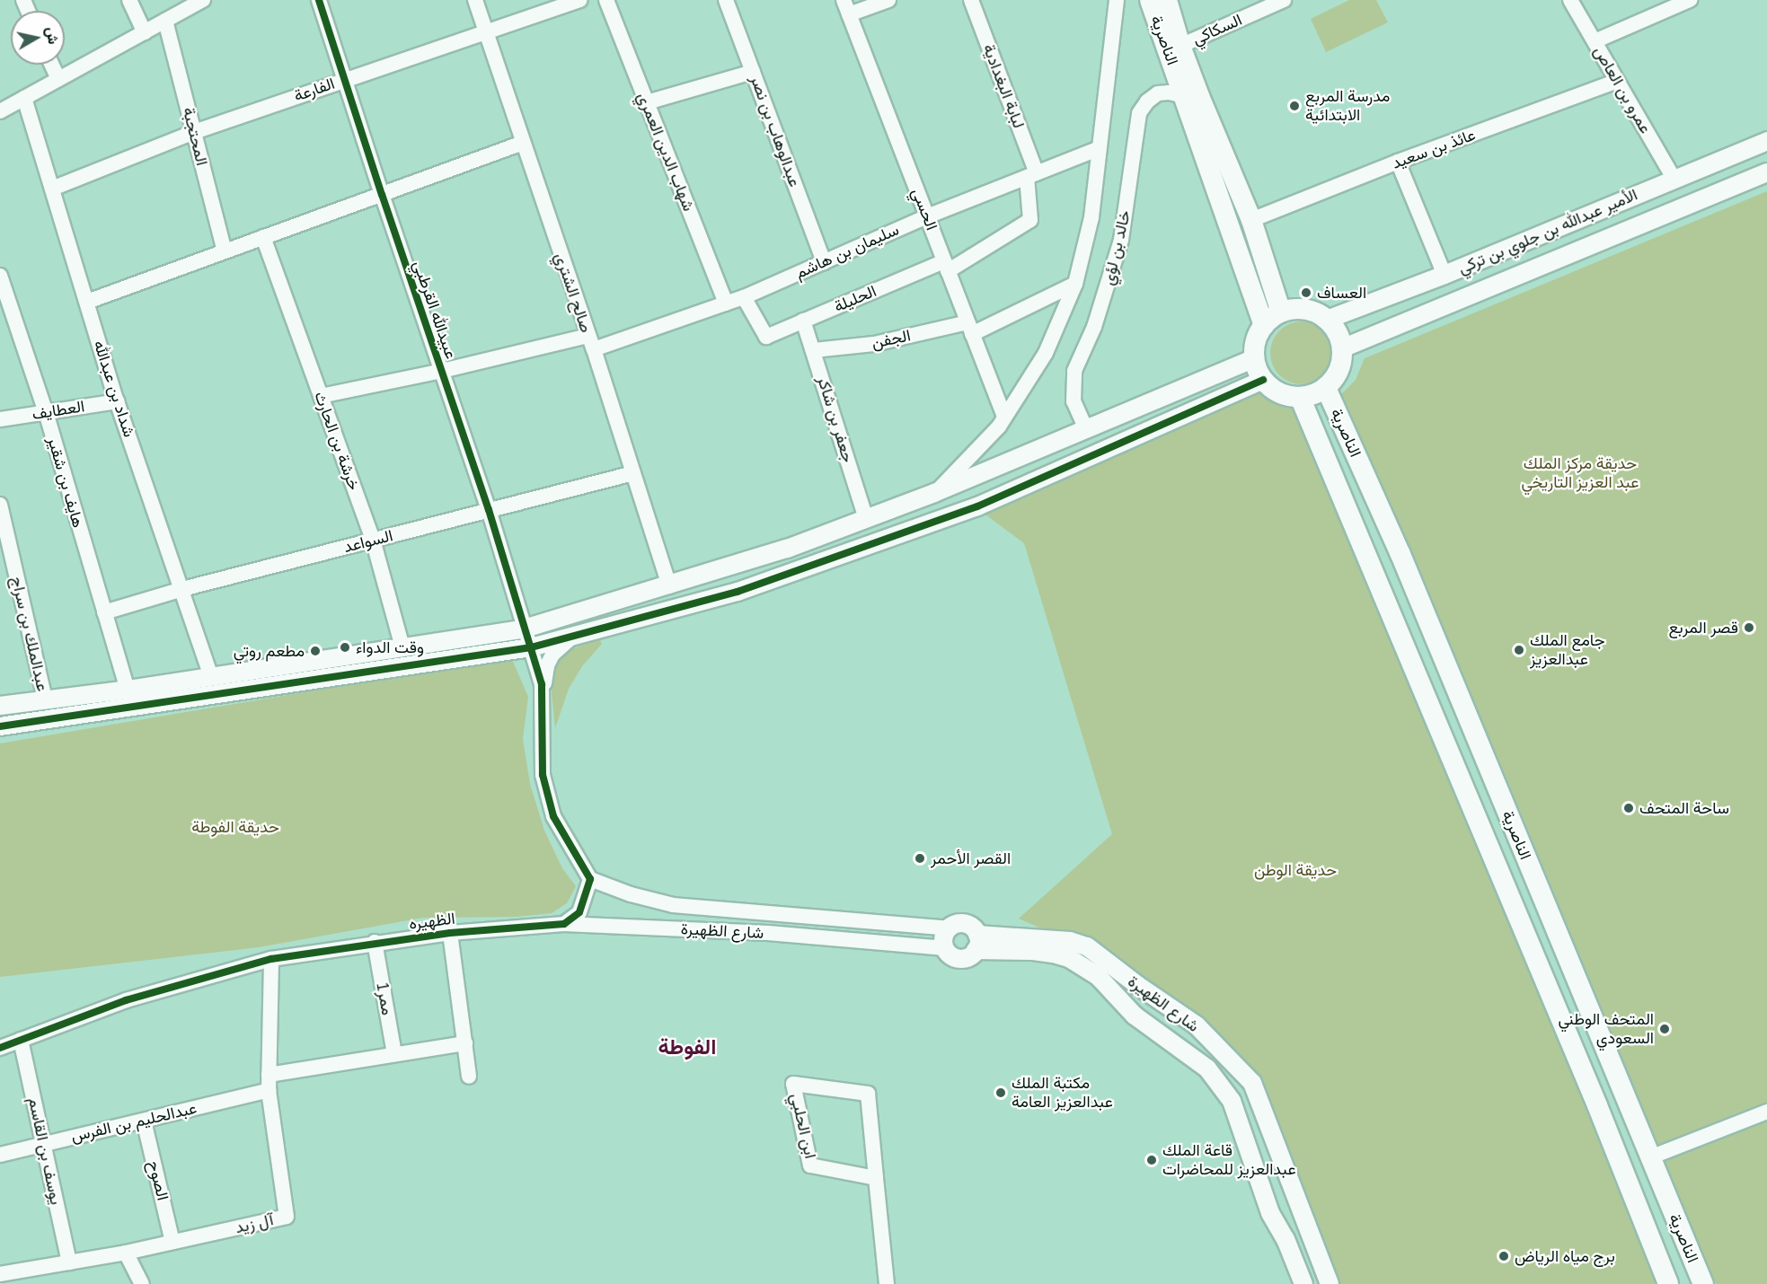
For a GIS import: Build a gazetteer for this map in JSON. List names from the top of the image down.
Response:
{
  "streets": {
    "main road": ["الناصرية"],
    "street": [
      "السكاكي",
      "لبابة البغدادية",
      "الفارعة",
      "عمرو بن العاص",
      "عبدالوهاب بن نصر",
      "المحتجبة",
      "عائذ بن سعيد",
      "شهاب الدين العمري",
      "الحسي",
      "الأمير عبدالله بن جلوي بن تركي",
      "خالد بن لؤي",
      "سليمان بن هاشم",
      "صالح الشتري",
      "الحليلة",
      "عبيدالله القرطبي",
      "الجفن",
      "شداد بن عبدالله",
      "العطايف",
      "جعفر بن شاكر",
      "خرشة بن الحارث",
      "هايف بن شقير",
      "السواعد",
      "عبدالملك بن سراج",
      "الظهيره",
      "شارع الظهيرة",
      "ممر1",
      "عبدالحليم بن الفرس",
      "ابن الحلبي",
      "يوسف بن القاسم",
      "الصوح",
      "آل زيد"
    ]
  },
  "crossings": [
    ["السكاكي", "الناصرية"],
    ["الناصرية", "عائذ بن سعيد"],
    ["الناصرية", "الأمير عبدالله بن جلوي بن تركي"],
    ["الناصرية", "خالد بن لؤي"],
    ["لبابة البغدادية", "الحسي"],
    ["لبابة البغدادية", "سليمان بن هاشم"],
    ["لبابة البغدادية", "الحليلة"],
    ["الفارعة", "المحتجبة"],
    ["الفارعة", "صالح الشتري"],
    ["الفارعة", "عبيدالله القرطبي"],
    ["الفارعة", "شداد بن عبدالله"],
    ["عمرو بن العاص", "عائذ بن سعيد"],
    ["عمرو بن العاص", "الأمير عبدالله بن جلوي بن تركي"],
    ["عبدالوهاب بن نصر", "سليمان بن هاشم"],
    ["شهاب الدين العمري", "سليمان بن هاشم"],
    ["الحسي", "خالد بن لؤي"],
    ["الحسي", "سليمان بن هاشم"],
    ["الحسي", "الحليلة"],
    ["الحسي", "الجفن"],
    ["خالد بن لؤي", "الجفن"],
    ["سليمان بن هاشم", "صالح الشتري"],
    ["سليمان بن هاشم", "الحليلة"],
    ["سليمان بن هاشم", "عبيدالله القرطبي"],
    ["سليمان بن هاشم", "خرشة بن الحارث"],
    ["صالح الشتري", "السواعد"],
    ["الحليلة", "جعفر بن شاكر"],
    ["عبيدالله القرطبي", "السواعد"],
    ["الجفن", "جعفر بن شاكر"],
    ["شداد بن عبدالله", "العطايف"],
    ["شداد بن عبدالله", "السواعد"],
    ["العطايف", "هايف بن شقير"],
    ["خرشة بن الحارث", "السواعد"],
    ["هايف بن شقير", "السواعد"],
    ["الظهيره", "شارع الظهيرة"],
    ["الظهيره", "ممر1"],
    ["الظهيره", "يوسف بن القاسم"],
    ["الظهيره", "آل زيد"],
    ["عبدالحليم بن الفرس", "يوسف بن القاسم"],
    ["عبدالحليم بن الفرس", "الصوح"],
    ["عبدالحليم بن الفرس", "آل زيد"],
    ["يوسف بن القاسم", "آل زيد"],
    ["الصوح", "آل زيد"]
  ],
  "districts": ["الفوطة"],
  "parks": ["حديقة مركز الملك عبد العزيز التاريخي", "حديقة الفوطة", "حديقة الوطن"],
  "places": [
    "مدرسة المربع الابتدائية",
    "العساف",
    "قصر المربع",
    "وقت الدواء",
    "جامع الملك عبدالعزيز",
    "مطعم روتي",
    "ساحة المتحف",
    "القصر الأحمر",
    "المتحف الوطني السعودي",
    "مكتبة الملك عبدالعزيز العامة",
    "قاعة الملك عبدالعزيز للمحاضرات",
    "برج مياه الرياض"
  ],
  "north": "right"
}
